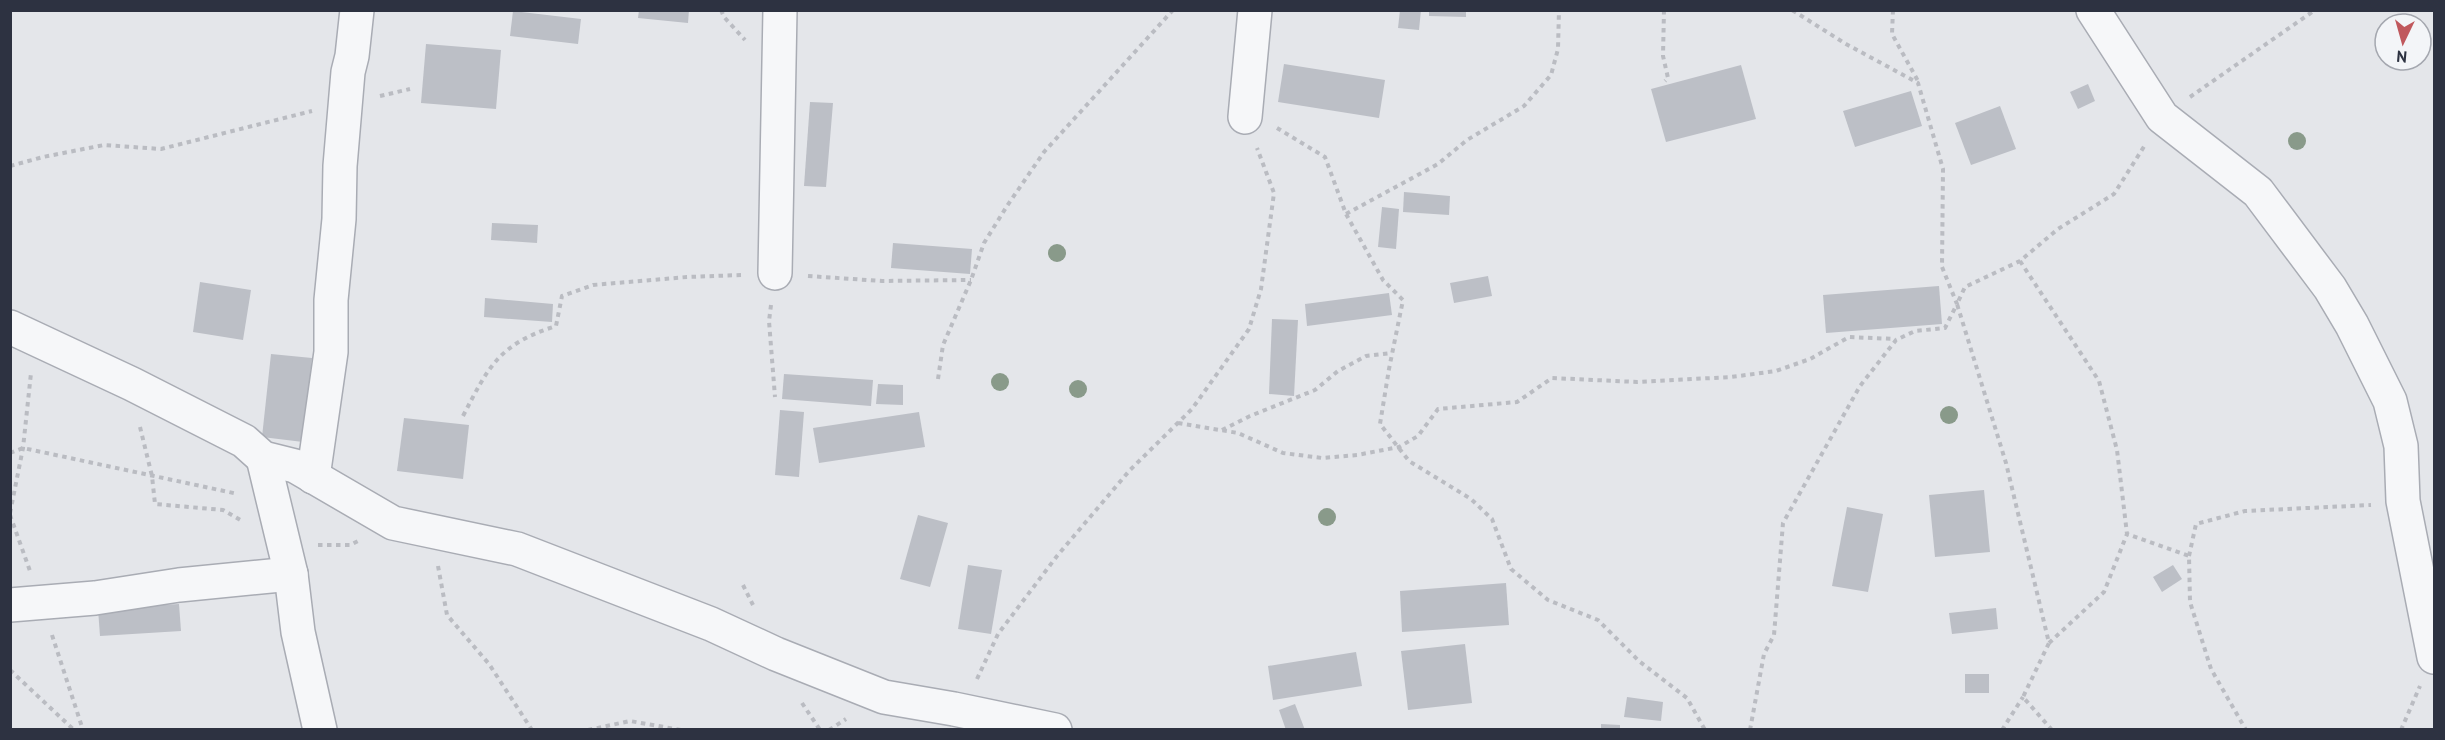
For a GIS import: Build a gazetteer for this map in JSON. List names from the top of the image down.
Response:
{
  "north": "bottom"
}
